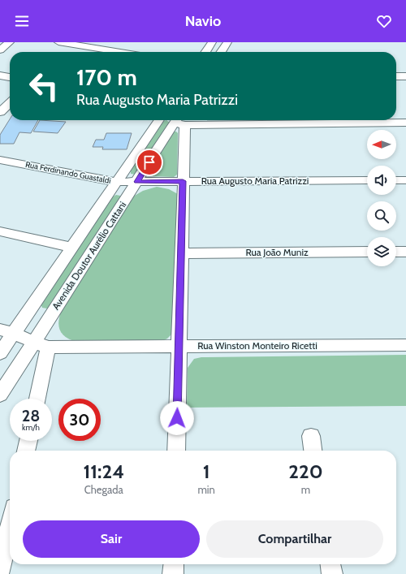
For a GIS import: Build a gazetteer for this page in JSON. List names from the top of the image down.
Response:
{
  "streets": {
    "street": [
      "Rua Ferdinando Guastaldi",
      "Rua Augusto Maria Patrizzi",
      "Rua João Muniz",
      "Avenida Doutor Aurélio Cattani",
      "Rua Winston Monteiro Ricetti"
    ]
  },
  "crossings": [
    ["Rua Ferdinando Guastaldi", "Rua Augusto Maria Patrizzi"],
    ["Rua Ferdinando Guastaldi", "Avenida Doutor Aurélio Cattani"],
    ["Rua Augusto Maria Patrizzi", "Avenida Doutor Aurélio Cattani"],
    ["Avenida Doutor Aurélio Cattani", "Rua Winston Monteiro Ricetti"]
  ],
  "north": "left",
  "page": {
    "header": "Navio",
    "turn": ["170 m", "Rua Augusto Maria Patrizzi"],
    "speed": "28 km/h",
    "limit": "30",
    "eta": [
      "11:24",
      "Chegada",
      "1",
      "min",
      "220",
      "m"
    ],
    "buttons": ["Sair", "Compartilhar"]
  }
}
